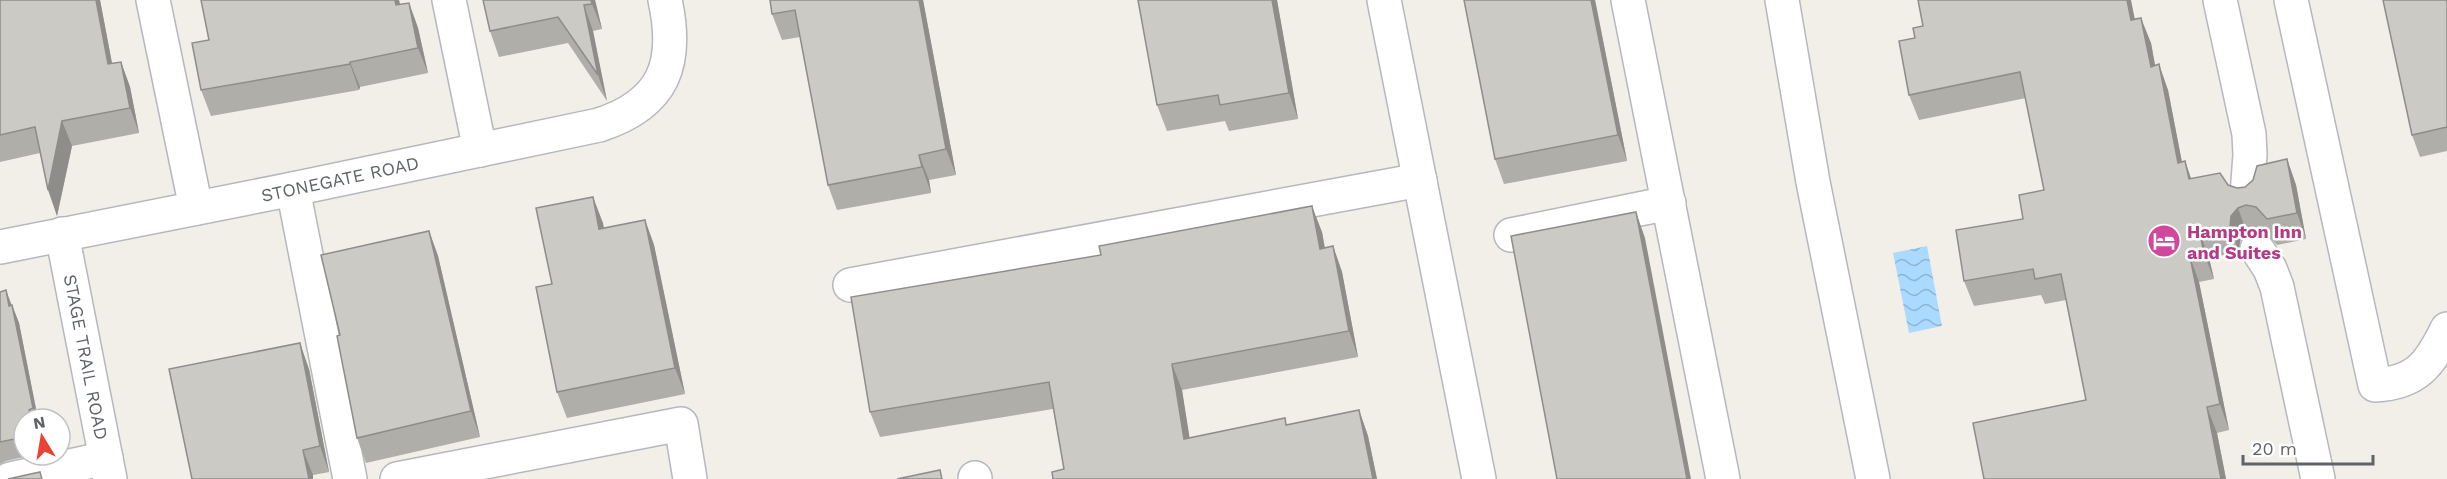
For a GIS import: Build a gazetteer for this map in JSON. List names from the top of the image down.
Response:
{
  "streets": {
    "street": ["STONEGATE ROAD", "STAGE TRAIL ROAD"]
  },
  "crossings": [
    ["STONEGATE ROAD", "STAGE TRAIL ROAD"]
  ],
  "places": {
    "hotel": ["Hampton Inn and Suites"]
  },
  "scale_bar": "20 m",
  "north": "top"
}
